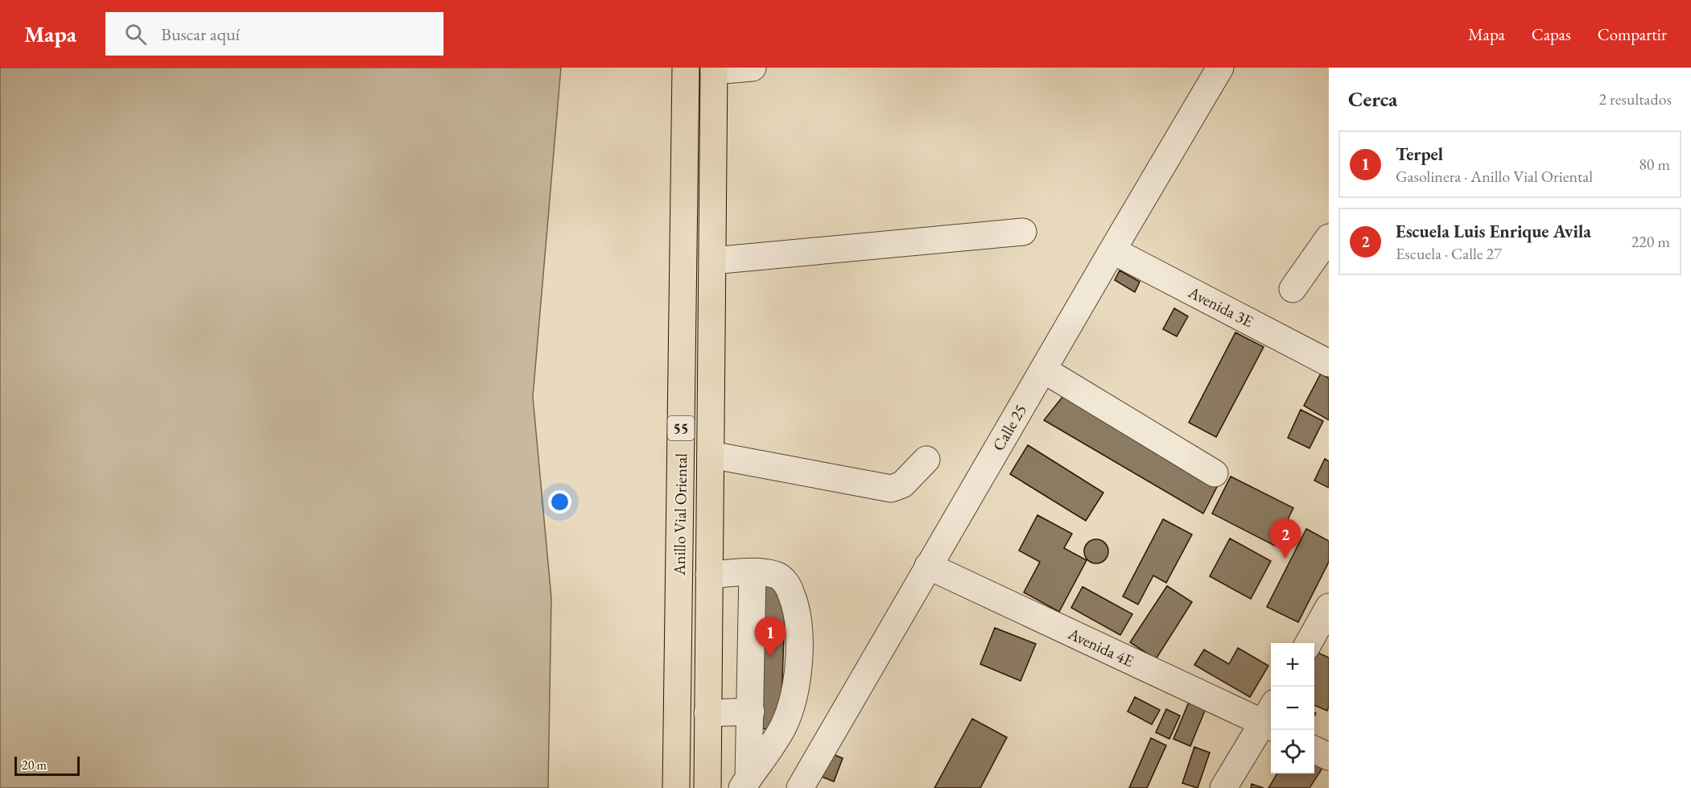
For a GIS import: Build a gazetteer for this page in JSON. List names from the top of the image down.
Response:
{
  "streets": {
    "highway": ["55", "Anillo Vial Oriental"],
    "street": ["Avenida 3E", "Calle 25", "Avenida 4E"]
  },
  "crossings": [
    ["Avenida 3E", "Calle 25"],
    ["Calle 25", "Avenida 4E"]
  ],
  "scale_bar": "20 m",
  "page": {
    "header": "Mapa",
    "search": "Buscar aquí",
    "nav": ["Mapa", "Capas", "Compartir"],
    "heading": ["Cerca", "2 resultados"],
    "list": [
      {
        "mark": "1",
        "name": "Terpel",
        "note": "Gasolinera · Anillo Vial Oriental",
        "value": "80 m"
      },
      {
        "mark": "2",
        "name": "Escuela Luis Enrique Avila",
        "note": "Escuela · Calle 27",
        "value": "220 m"
      }
    ],
    "pins": ["2", "1"],
    "map_buttons": ["+", "−"],
    "scale": "20 m"
  }
}
